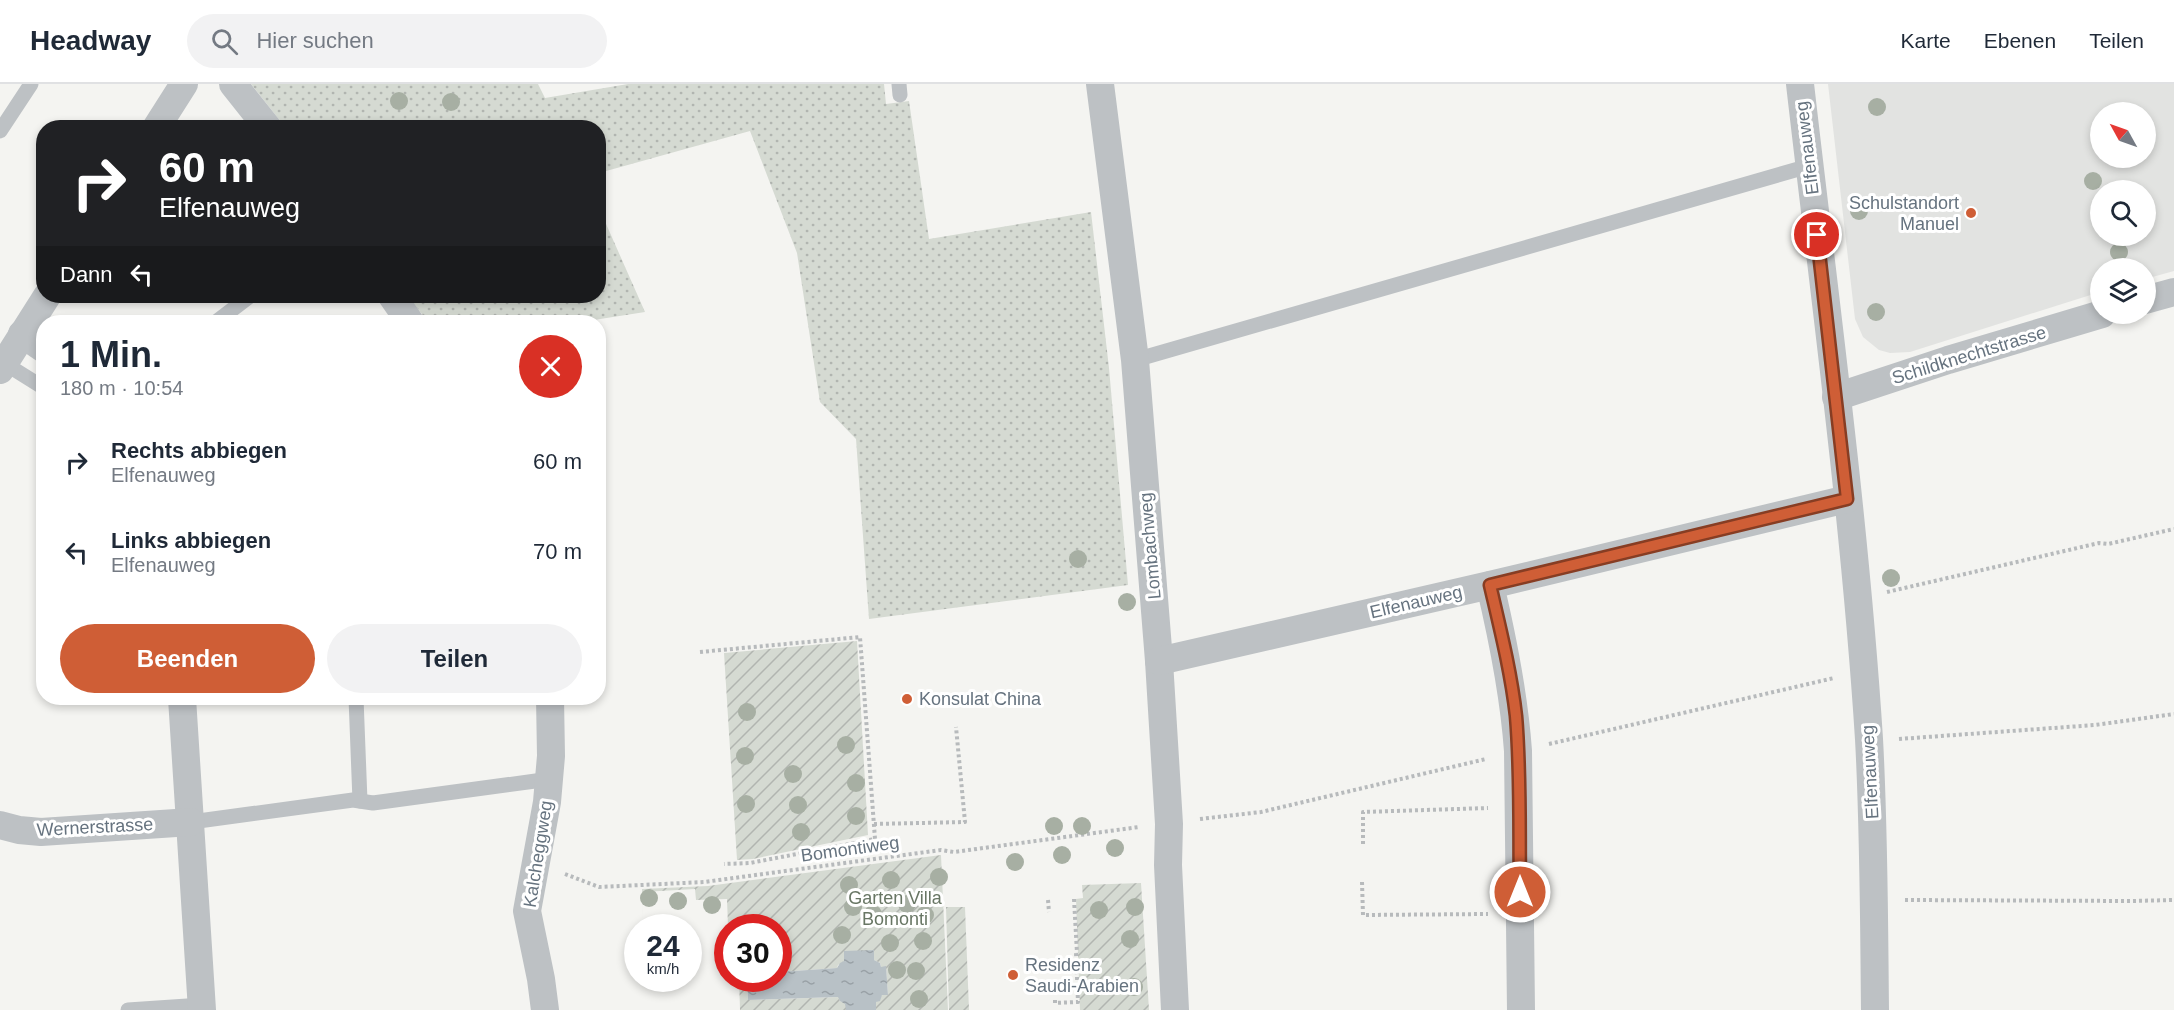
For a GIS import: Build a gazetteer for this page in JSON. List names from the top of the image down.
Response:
{
  "streets": {
    "street": [
      "Elfenauweg",
      "Schildknechtstrasse",
      "Lombachweg",
      "Wernerstrasse",
      "Kalcheggweg"
    ],
    "path": ["Bomontiweg"]
  },
  "crossings": [
    ["Elfenauweg", "Schildknechtstrasse"],
    ["Elfenauweg", "Lombachweg"],
    ["Lombachweg", "Bomontiweg"],
    ["Bomontiweg", "Kalcheggweg"]
  ],
  "parks": ["Garten Villa Bomonti"],
  "places": ["Schulstandort Manuel", "Konsulat China", "Residenz Saudi-Arabien"],
  "north": "top left",
  "page": {
    "header": "Headway",
    "search": "Hier suchen",
    "nav": ["Karte", "Ebenen", "Teilen"],
    "turn": ["60 m", "Elfenauweg"],
    "then": "Dann",
    "heading": ["1 Min.", "180 m · 10:54"],
    "list": [
      {
        "name": "Rechts abbiegen",
        "note": "Elfenauweg",
        "value": "60 m"
      },
      {
        "name": "Links abbiegen",
        "note": "Elfenauweg",
        "value": "70 m"
      }
    ],
    "buttons": ["Beenden", "Teilen"],
    "speed": "24 km/h",
    "limit": "30"
  }
}
